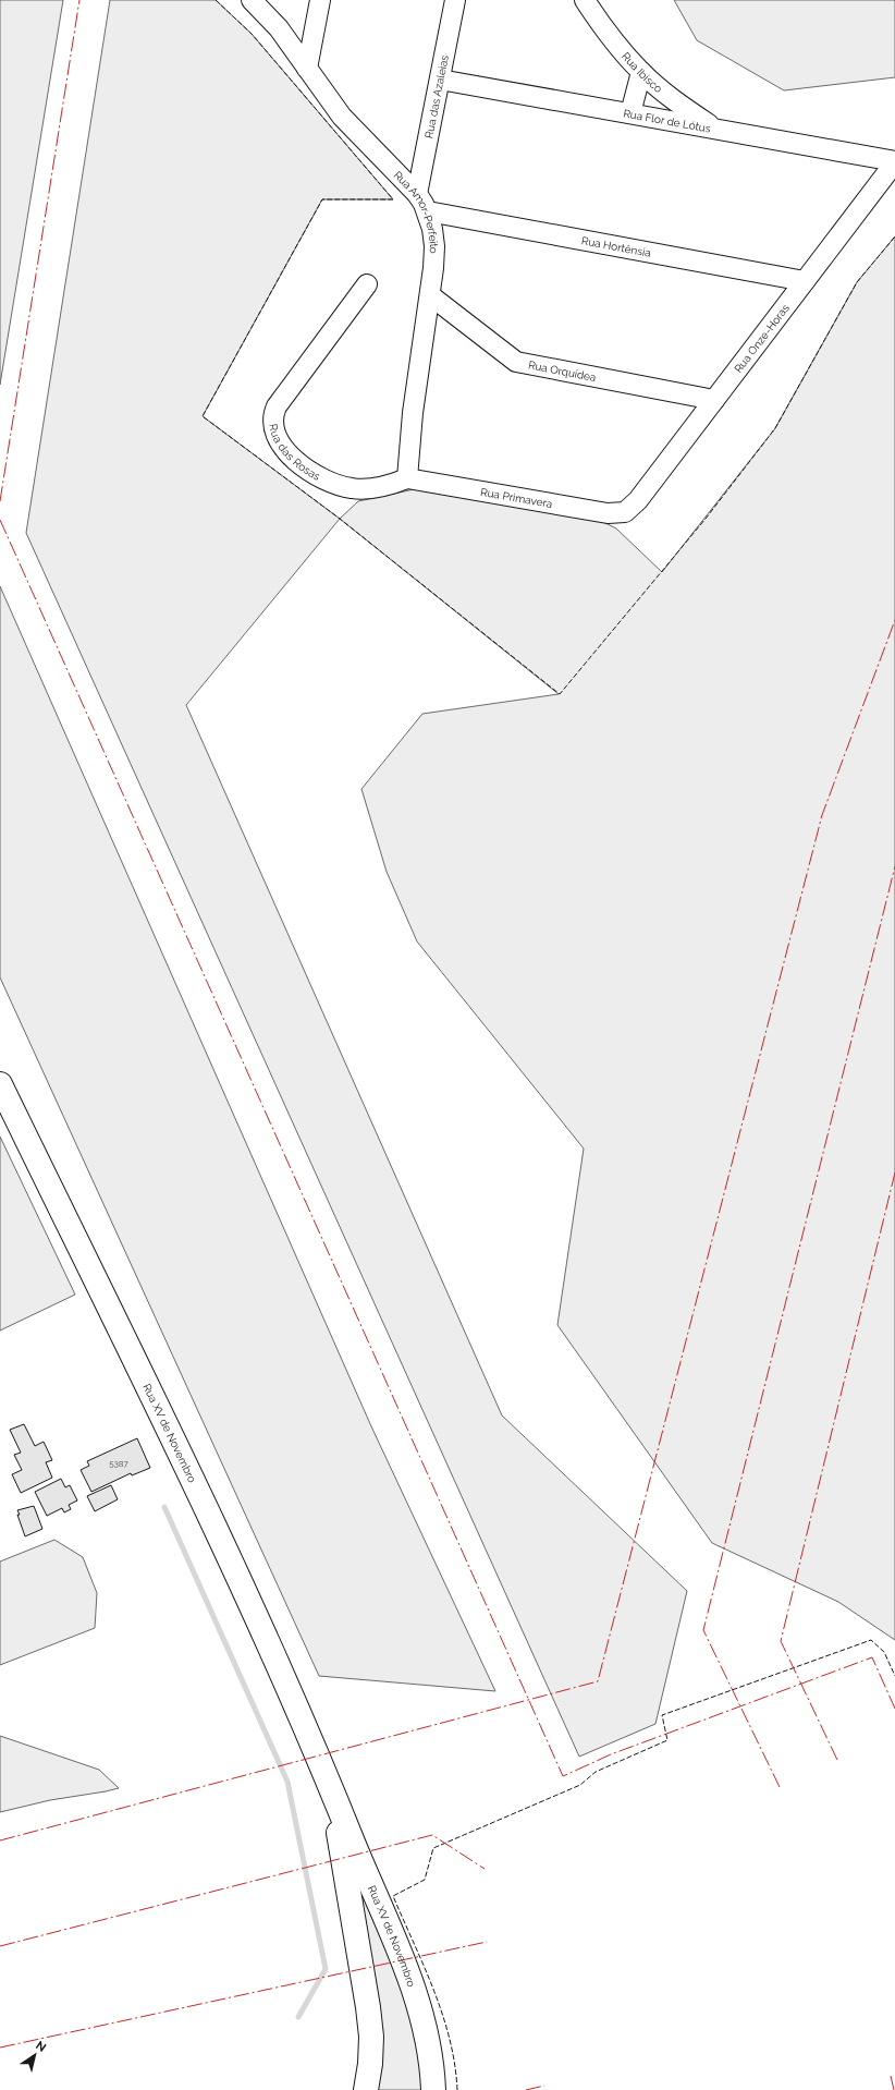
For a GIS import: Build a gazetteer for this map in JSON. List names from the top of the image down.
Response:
{
  "streets": {
    "main road": ["Rua XV de Novembro"],
    "street": [
      "Rua Ibisco",
      "Rua das Azaleias",
      "Rua Flor de Lótus",
      "Rua Amor-Perfeito",
      "Rua Hortênsia",
      "Rua Onze-Horas",
      "Rua Orquídea",
      "Rua das Rosas",
      "Rua Primavera"
    ]
  },
  "crossings": [
    ["Rua Ibisco", "Rua Flor de Lótus"],
    ["Rua das Azaleias", "Rua Flor de Lótus"],
    ["Rua das Azaleias", "Rua Amor-Perfeito"],
    ["Rua Flor de Lótus", "Rua Onze-Horas"],
    ["Rua Amor-Perfeito", "Rua Hortênsia"],
    ["Rua Amor-Perfeito", "Rua Orquídea"],
    ["Rua Amor-Perfeito", "Rua das Rosas"],
    ["Rua Amor-Perfeito", "Rua Primavera"],
    ["Rua Hortênsia", "Rua Onze-Horas"],
    ["Rua Onze-Horas", "Rua Orquídea"],
    ["Rua Onze-Horas", "Rua Primavera"],
    ["Rua das Rosas", "Rua Primavera"]
  ],
  "house_numbers": ["5387"],
  "north": "top right"
}
